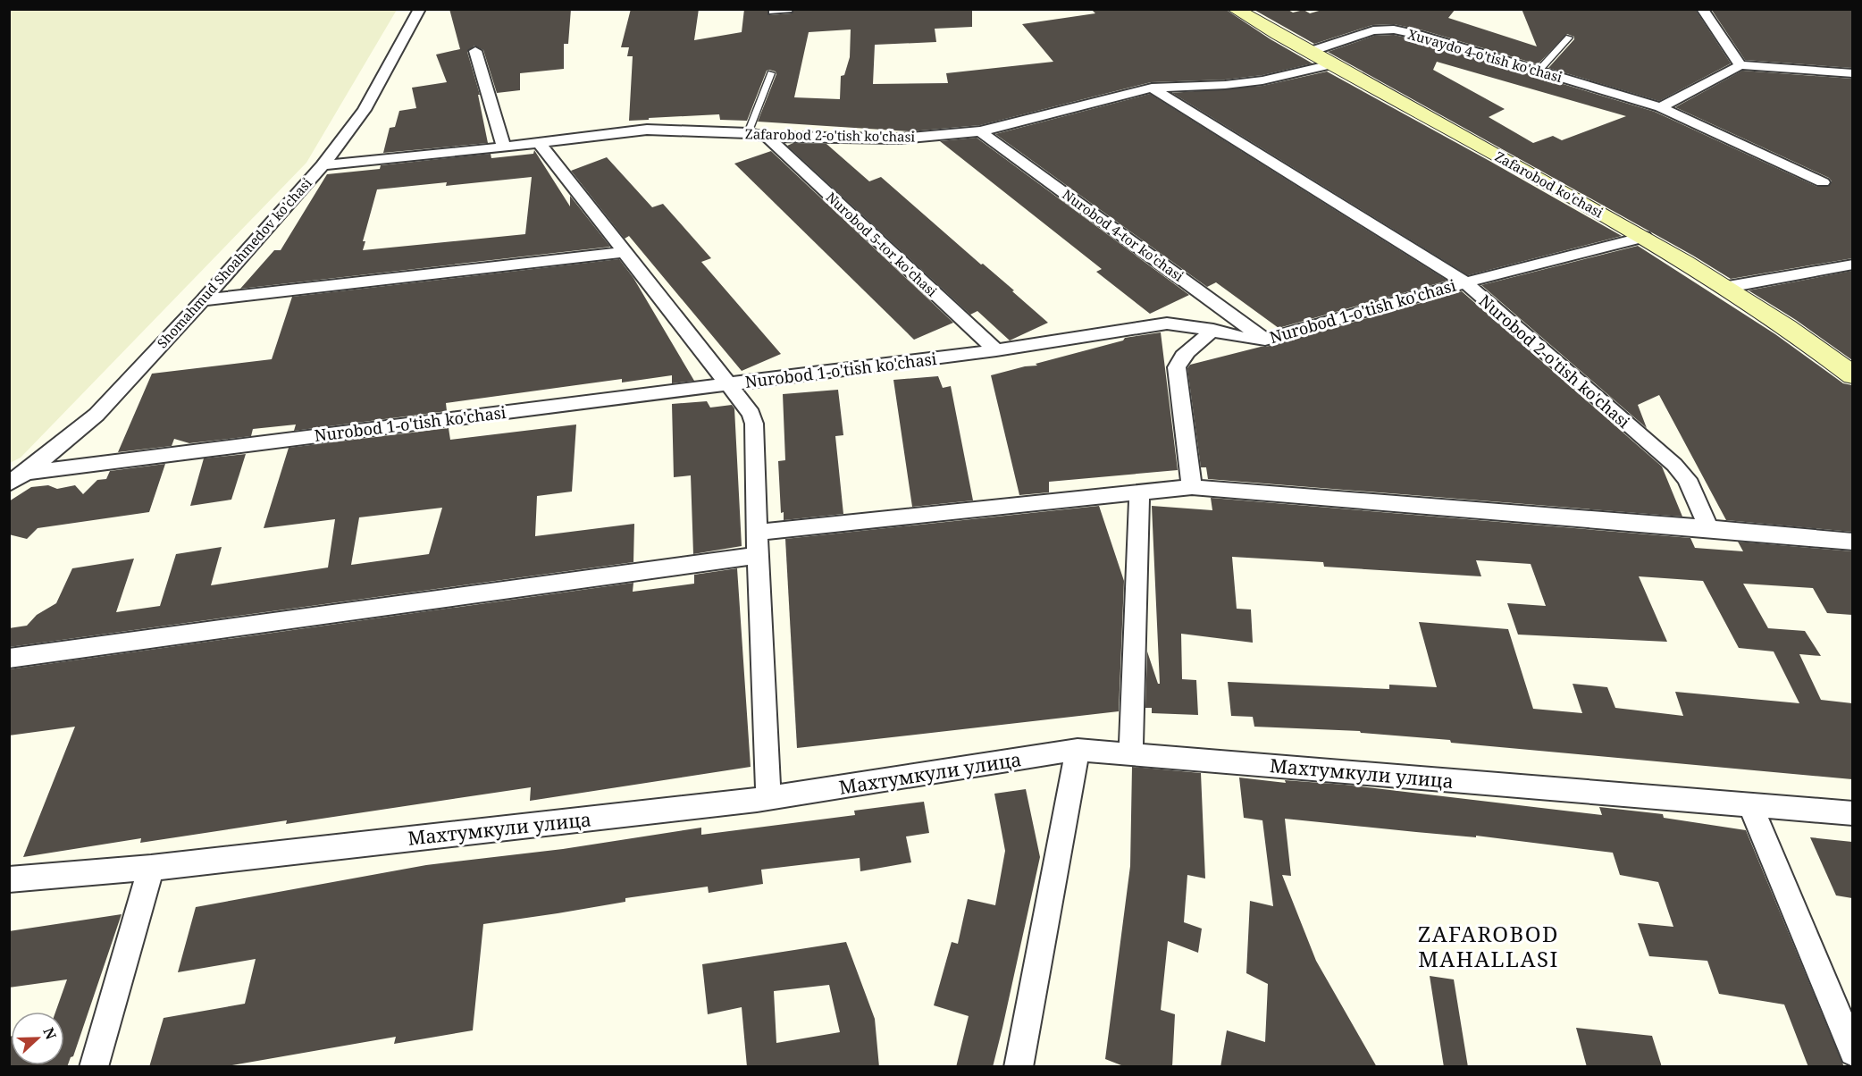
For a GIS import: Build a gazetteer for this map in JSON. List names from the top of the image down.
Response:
{
  "streets": {
    "street": [
      "Xuvaydo 4-o'tish ko'chasi",
      "Zafarobod 2-o'tish ko'chasi",
      "Zafarobod ko'chasi",
      "Nurobod 4-tor ko'chasi",
      "Nurobod 5-tor ko'chasi",
      "Shomahmud Shoahmedov ko'chasi",
      "Nurobod 1-o'tish ko'chasi",
      "Nurobod 2-o'tish ko'chasi",
      "Махтумкули улица"
    ]
  },
  "crossings": [
    ["Xuvaydo 4-o'tish ko'chasi", "Zafarobod ko'chasi"],
    ["Zafarobod 2-o'tish ko'chasi", "Zafarobod ko'chasi"],
    ["Zafarobod 2-o'tish ko'chasi", "Nurobod 4-tor ko'chasi"],
    ["Zafarobod 2-o'tish ko'chasi", "Nurobod 5-tor ko'chasi"],
    ["Zafarobod 2-o'tish ko'chasi", "Shomahmud Shoahmedov ko'chasi"],
    ["Zafarobod 2-o'tish ko'chasi", "Nurobod 2-o'tish ko'chasi"],
    ["Zafarobod ko'chasi", "Nurobod 1-o'tish ko'chasi"],
    ["Nurobod 4-tor ko'chasi", "Nurobod 1-o'tish ko'chasi"],
    ["Nurobod 5-tor ko'chasi", "Nurobod 1-o'tish ko'chasi"],
    ["Shomahmud Shoahmedov ko'chasi", "Nurobod 1-o'tish ko'chasi"],
    ["Nurobod 1-o'tish ko'chasi", "Nurobod 2-o'tish ko'chasi"]
  ],
  "districts": ["ZAFAROBOD MAHALLASI"],
  "north": "right"
}
